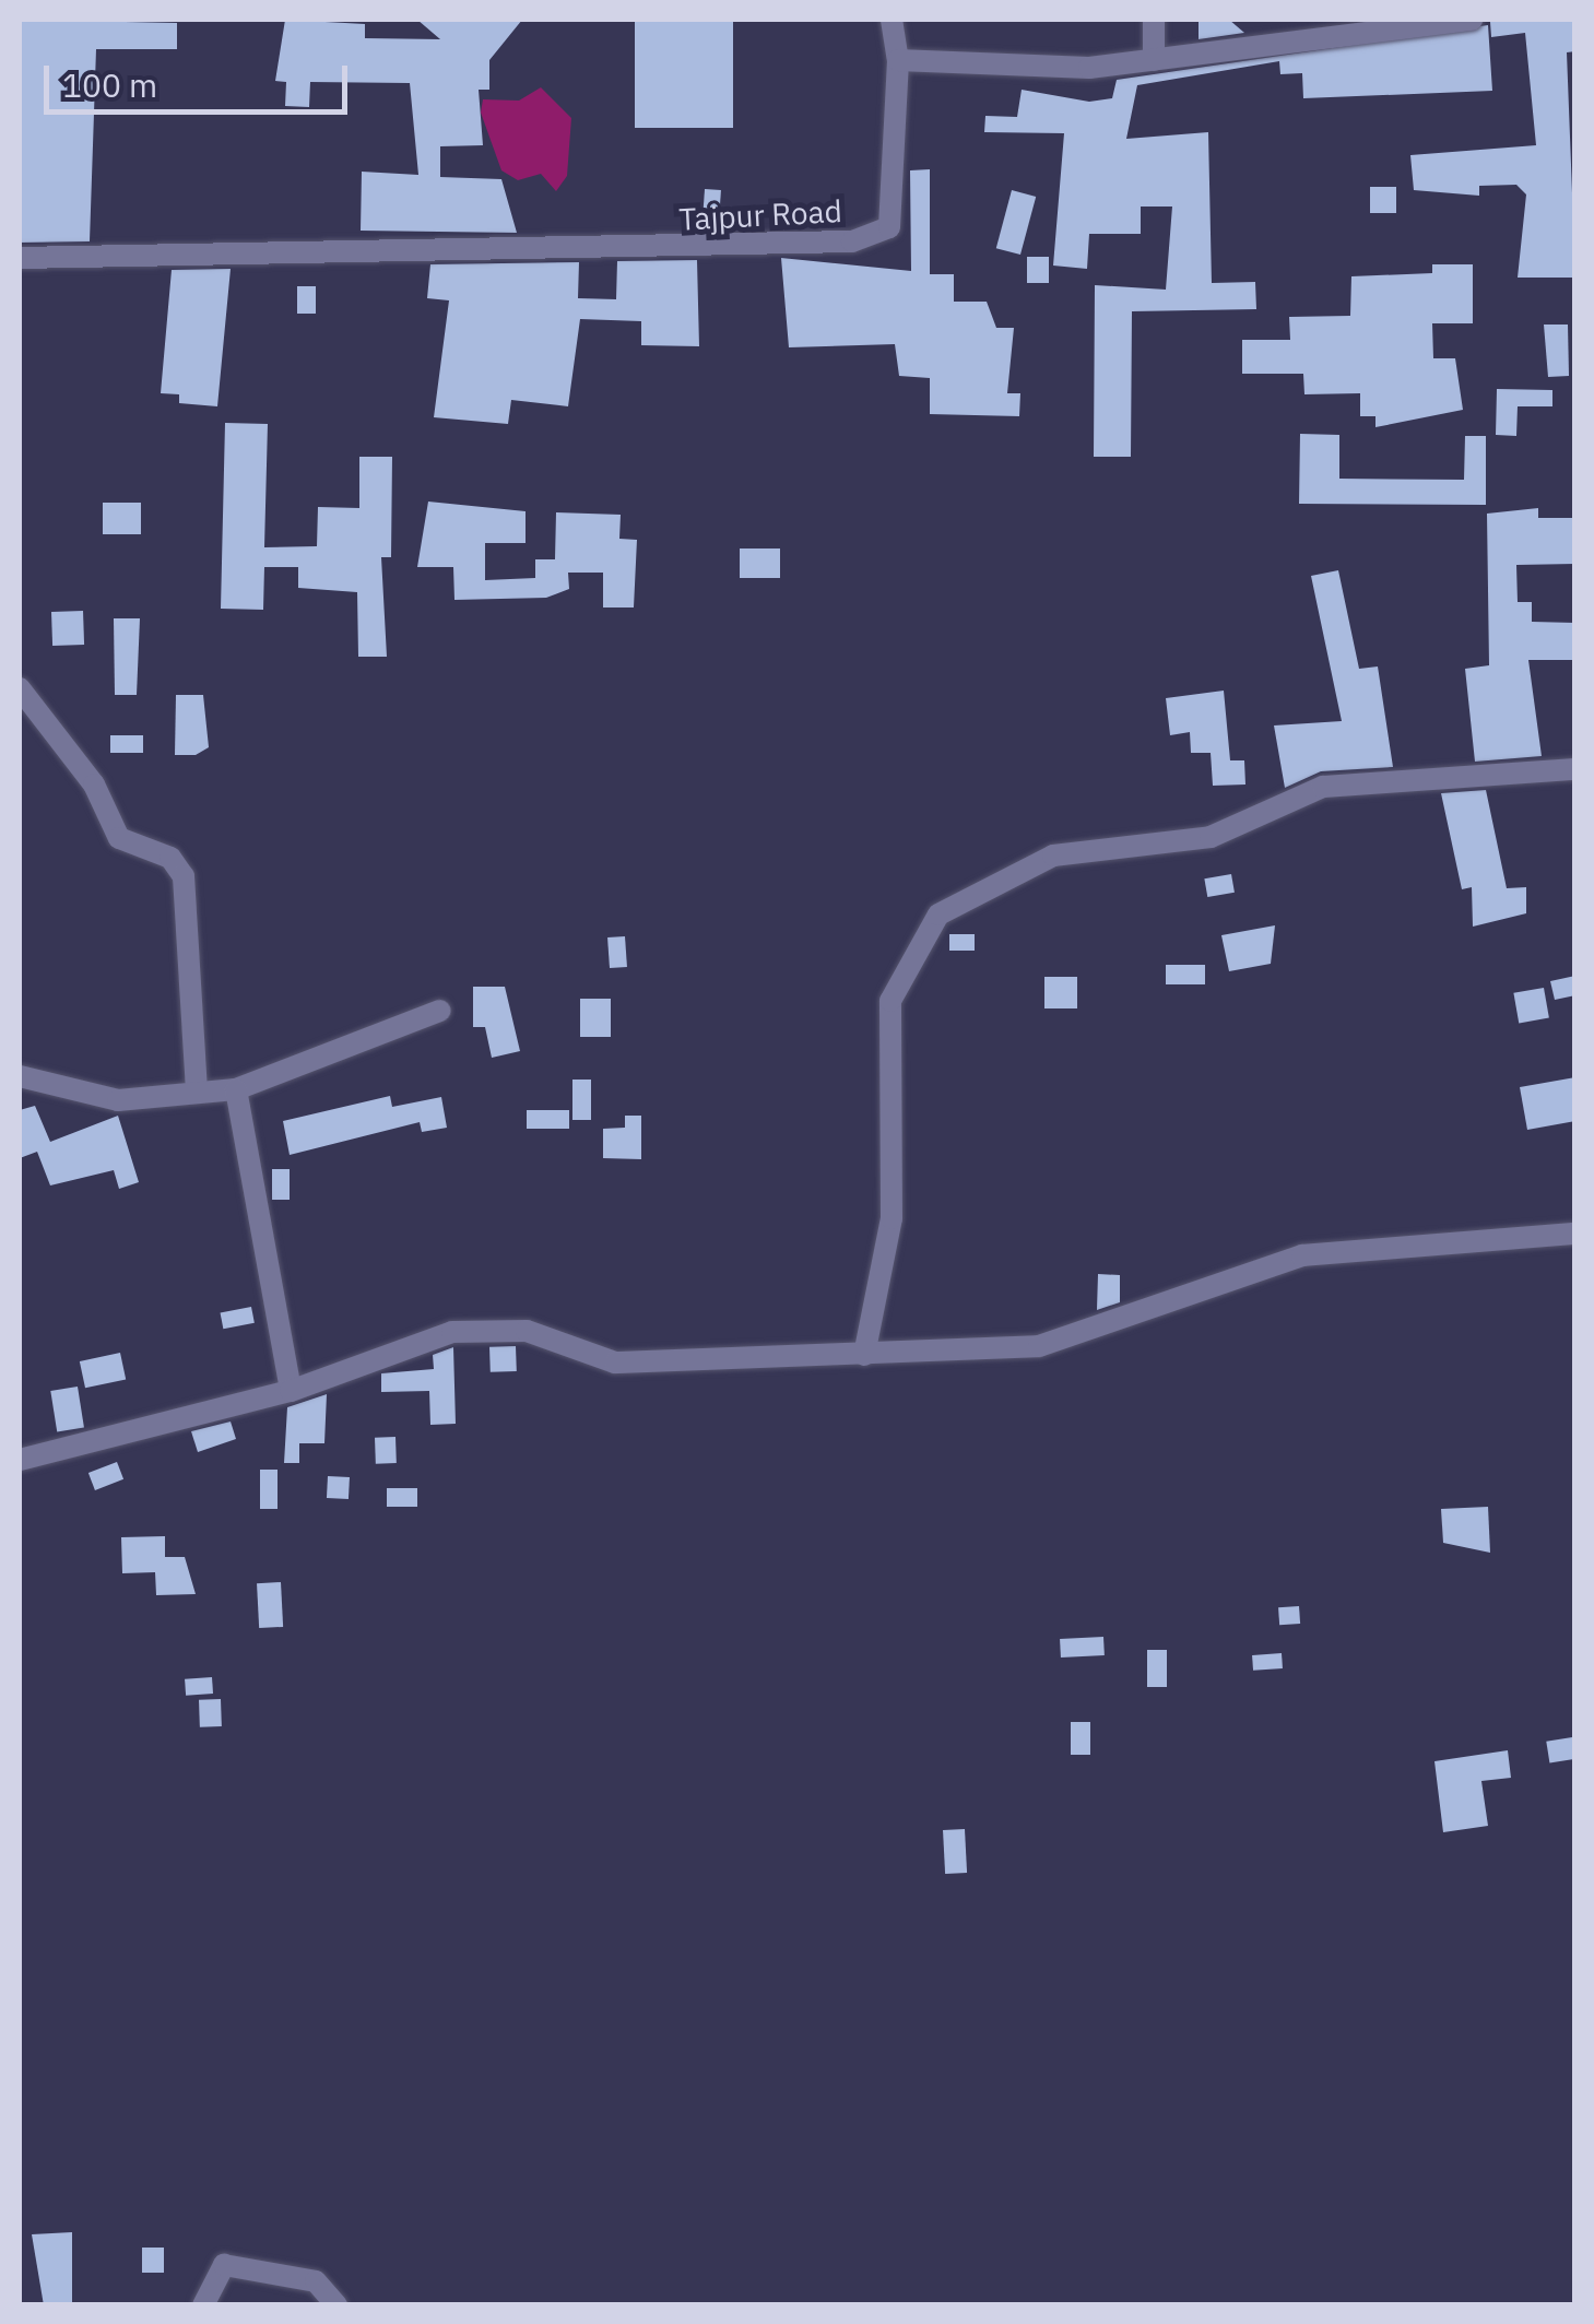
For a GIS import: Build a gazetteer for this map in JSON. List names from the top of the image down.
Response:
{
  "streets": {
    "street": ["Tajpur Road"]
  },
  "scale_bar": "100 m"
}
